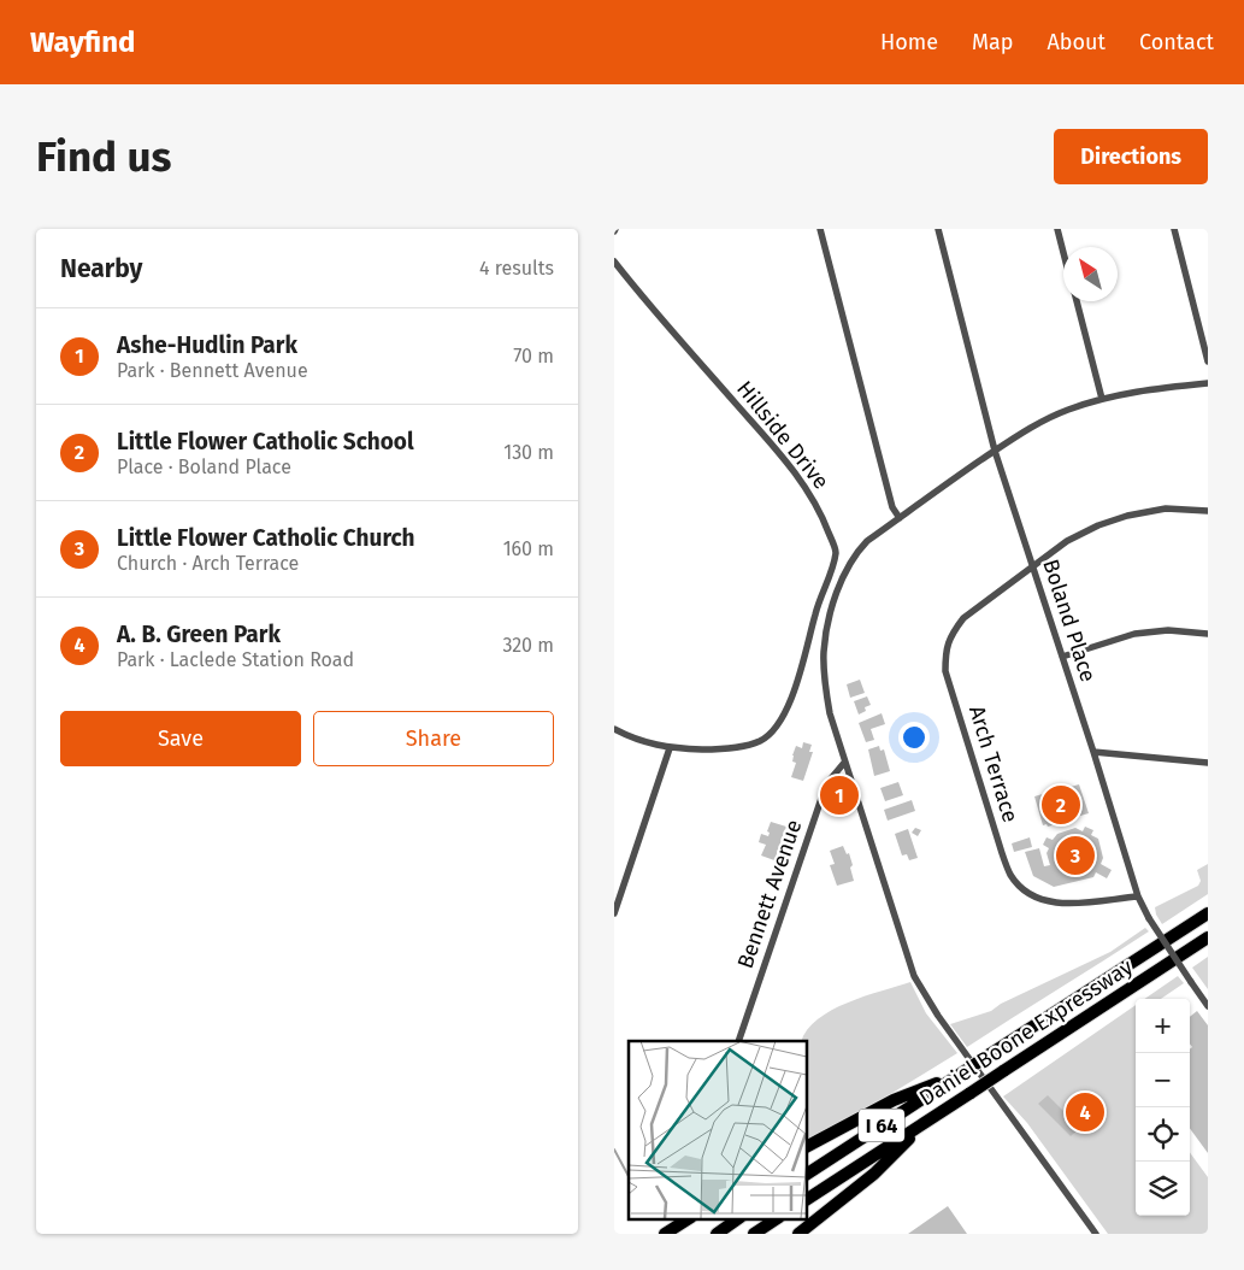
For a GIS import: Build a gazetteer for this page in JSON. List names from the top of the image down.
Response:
{
  "streets": {
    "highway": ["Daniel Boone Expressway", "I 64"],
    "street": [
      "Hillside Drive",
      "Boland Place",
      "Arch Terrace",
      "Bennett Avenue"
    ]
  },
  "crossings": [
    ["Boland Place", "Arch Terrace"]
  ],
  "north": "top left",
  "page": {
    "header": "Wayfind",
    "nav": [
      "Home",
      "Map",
      "About",
      "Contact"
    ],
    "buttons": [
      "Directions",
      ["Save", "Share"]
    ],
    "title": "Find us",
    "heading": ["Nearby", "4 results"],
    "list": [
      {
        "mark": "1",
        "name": "Ashe-Hudlin Park",
        "note": "Park · Bennett Avenue",
        "value": "70 m"
      },
      {
        "mark": "2",
        "name": "Little Flower Catholic School",
        "note": "Place · Boland Place",
        "value": "130 m"
      },
      {
        "mark": "3",
        "name": "Little Flower Catholic Church",
        "note": "Church · Arch Terrace",
        "value": "160 m"
      },
      {
        "mark": "4",
        "name": "A. B. Green Park",
        "note": "Park · Laclede Station Road",
        "value": "320 m"
      }
    ],
    "pins": [
      "1",
      "2",
      "3",
      "4"
    ],
    "map_buttons": ["+", "−"]
  }
}
